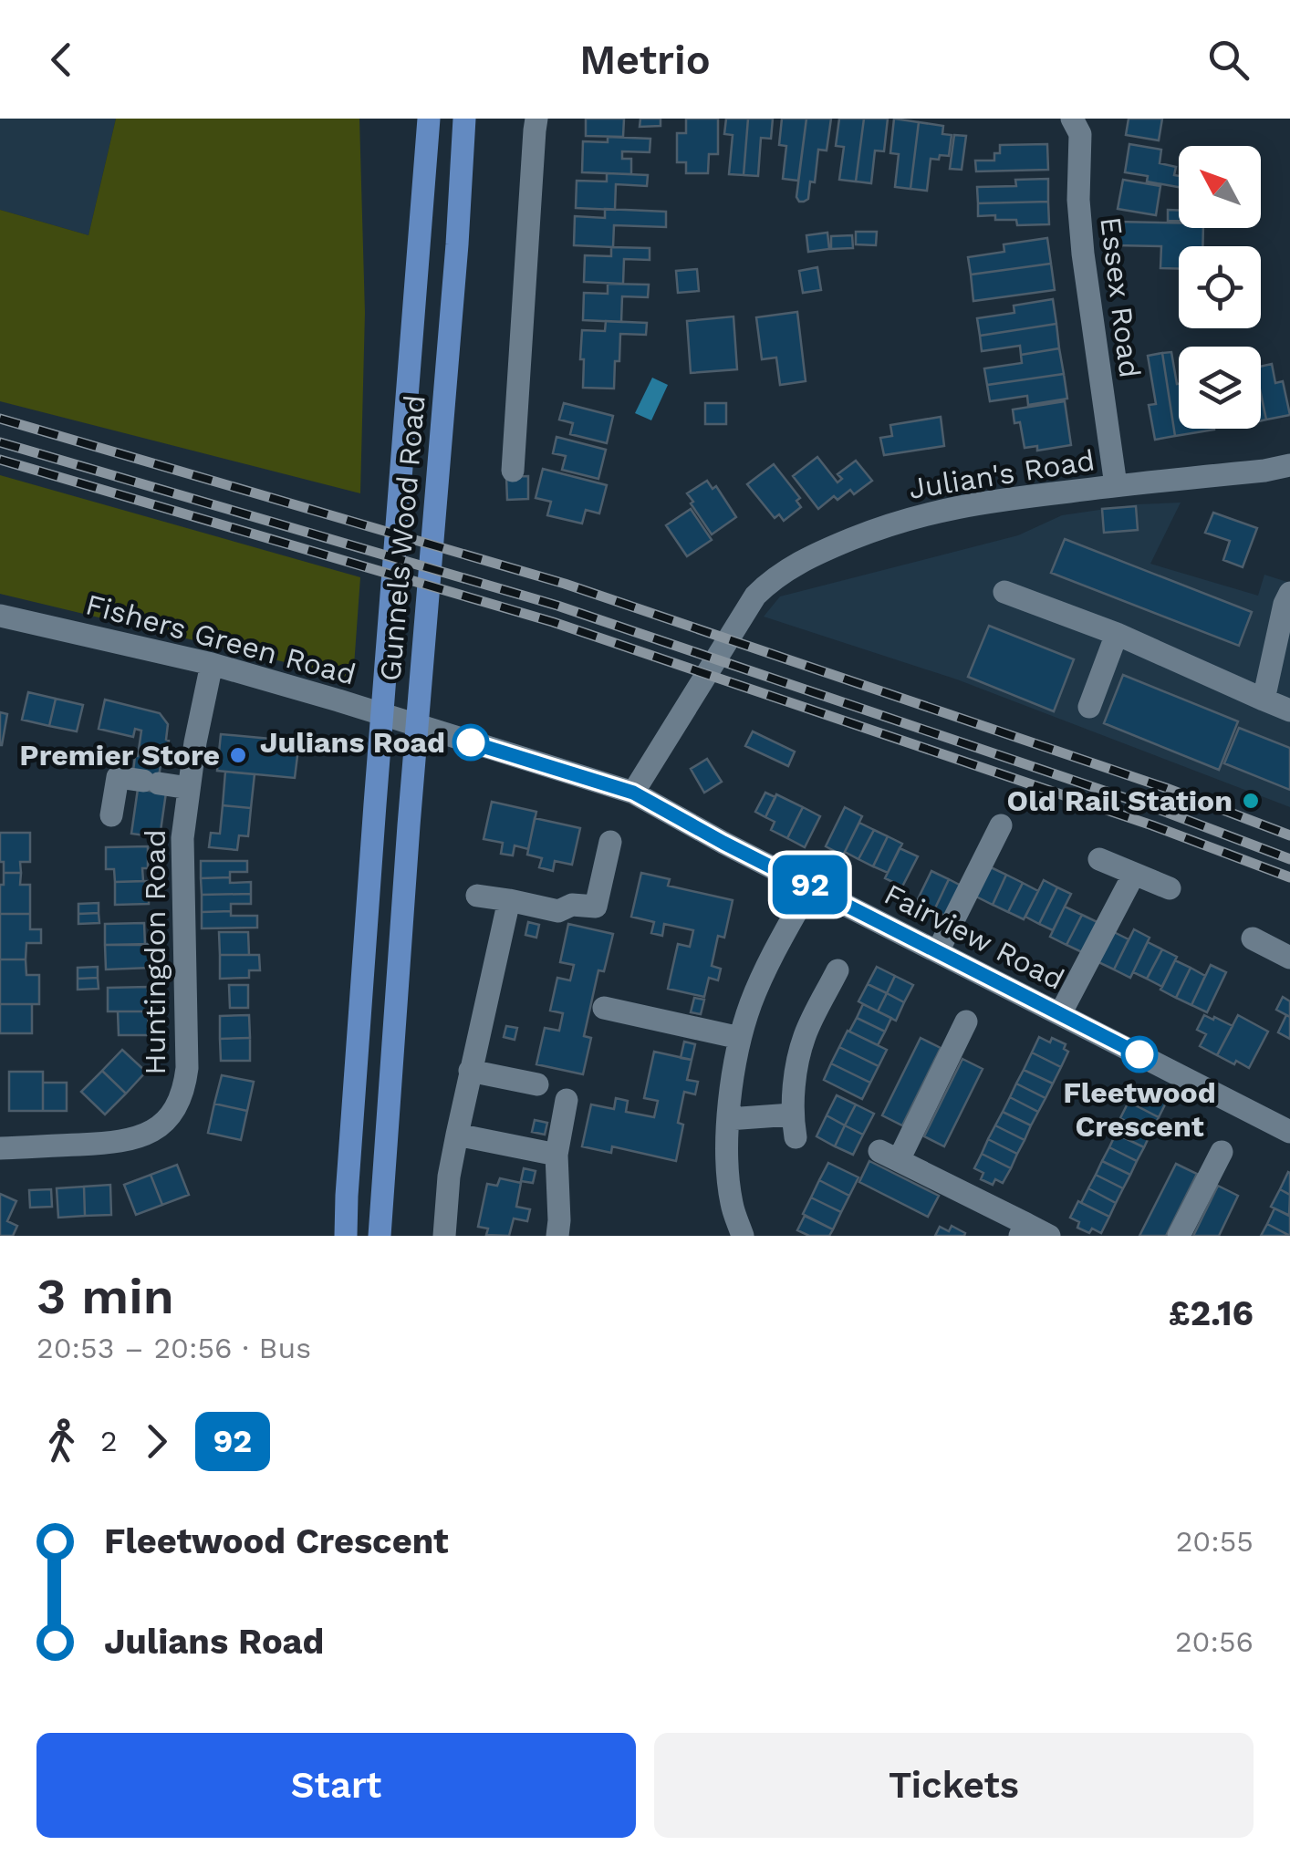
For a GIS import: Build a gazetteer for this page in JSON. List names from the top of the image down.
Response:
{
  "streets": {
    "main road": ["Gunnels Wood Road"],
    "street": [
      "Essex Road",
      "Julian's Road",
      "Fishers Green Road",
      "Fairview Road",
      "Huntingdon Road"
    ]
  },
  "crossings": [
    ["Essex Road", "Julian's Road"],
    ["Julian's Road", "Fishers Green Road"],
    ["Julian's Road", "Fairview Road"],
    ["Fishers Green Road", "Fairview Road"],
    ["Fishers Green Road", "Huntingdon Road"]
  ],
  "places": [
    "Julians Road",
    "Premier Store",
    "Old Rail Station",
    "Fleetwood Crescent"
  ],
  "lines": ["bus line 92"],
  "north": "top left",
  "page": {
    "header": "Metrio",
    "on_map": "92",
    "heading": ["3 min", "20:53 – 20:56 · Bus", "£2.16"],
    "legs": ["2", "92"],
    "list": [
      {
        "name": "Fleetwood Crescent",
        "value": "20:55"
      },
      {
        "name": "Julians Road",
        "value": "20:56"
      }
    ],
    "buttons": ["Start", "Tickets"]
  }
}
